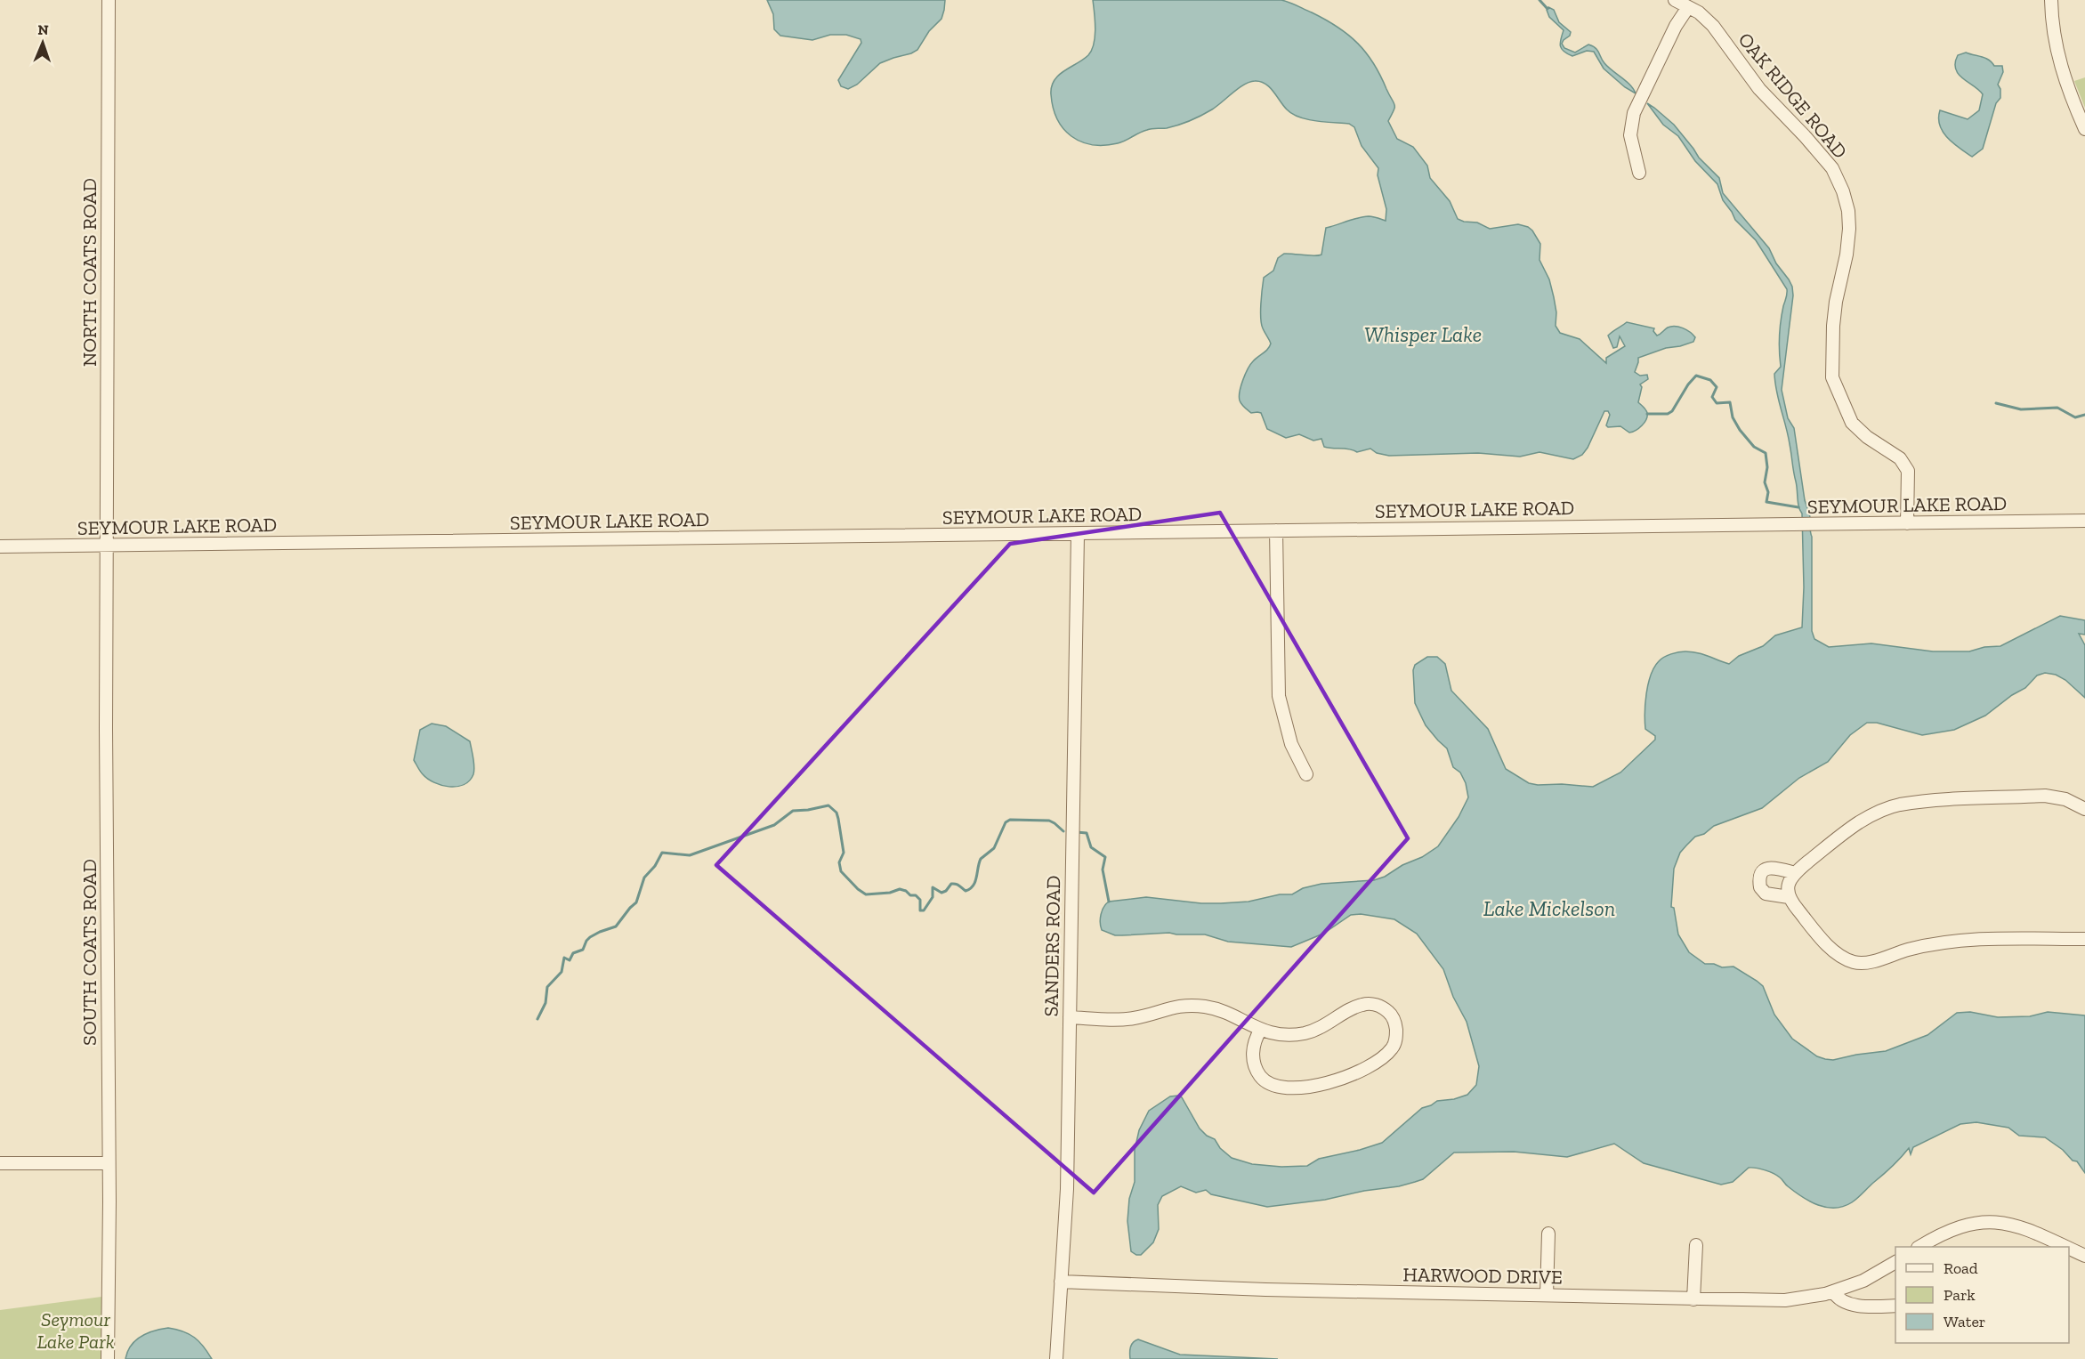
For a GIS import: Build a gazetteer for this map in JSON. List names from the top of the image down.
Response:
{
  "streets": {
    "street": [
      "OAK RIDGE ROAD",
      "NORTH COATS ROAD",
      "SEYMOUR LAKE ROAD",
      "SANDERS ROAD",
      "SOUTH COATS ROAD",
      "HARWOOD DRIVE"
    ]
  },
  "crossings": [
    ["OAK RIDGE ROAD", "SEYMOUR LAKE ROAD"],
    ["NORTH COATS ROAD", "SEYMOUR LAKE ROAD"],
    ["NORTH COATS ROAD", "SOUTH COATS ROAD"],
    ["SEYMOUR LAKE ROAD", "SANDERS ROAD"],
    ["SEYMOUR LAKE ROAD", "SOUTH COATS ROAD"],
    ["SANDERS ROAD", "HARWOOD DRIVE"]
  ],
  "water": ["Whisper Lake", "Lake Mickelson"],
  "parks": ["Seymour Lake Park"],
  "legend": ["Road", "Park", "Water"],
  "north": "top"
}
